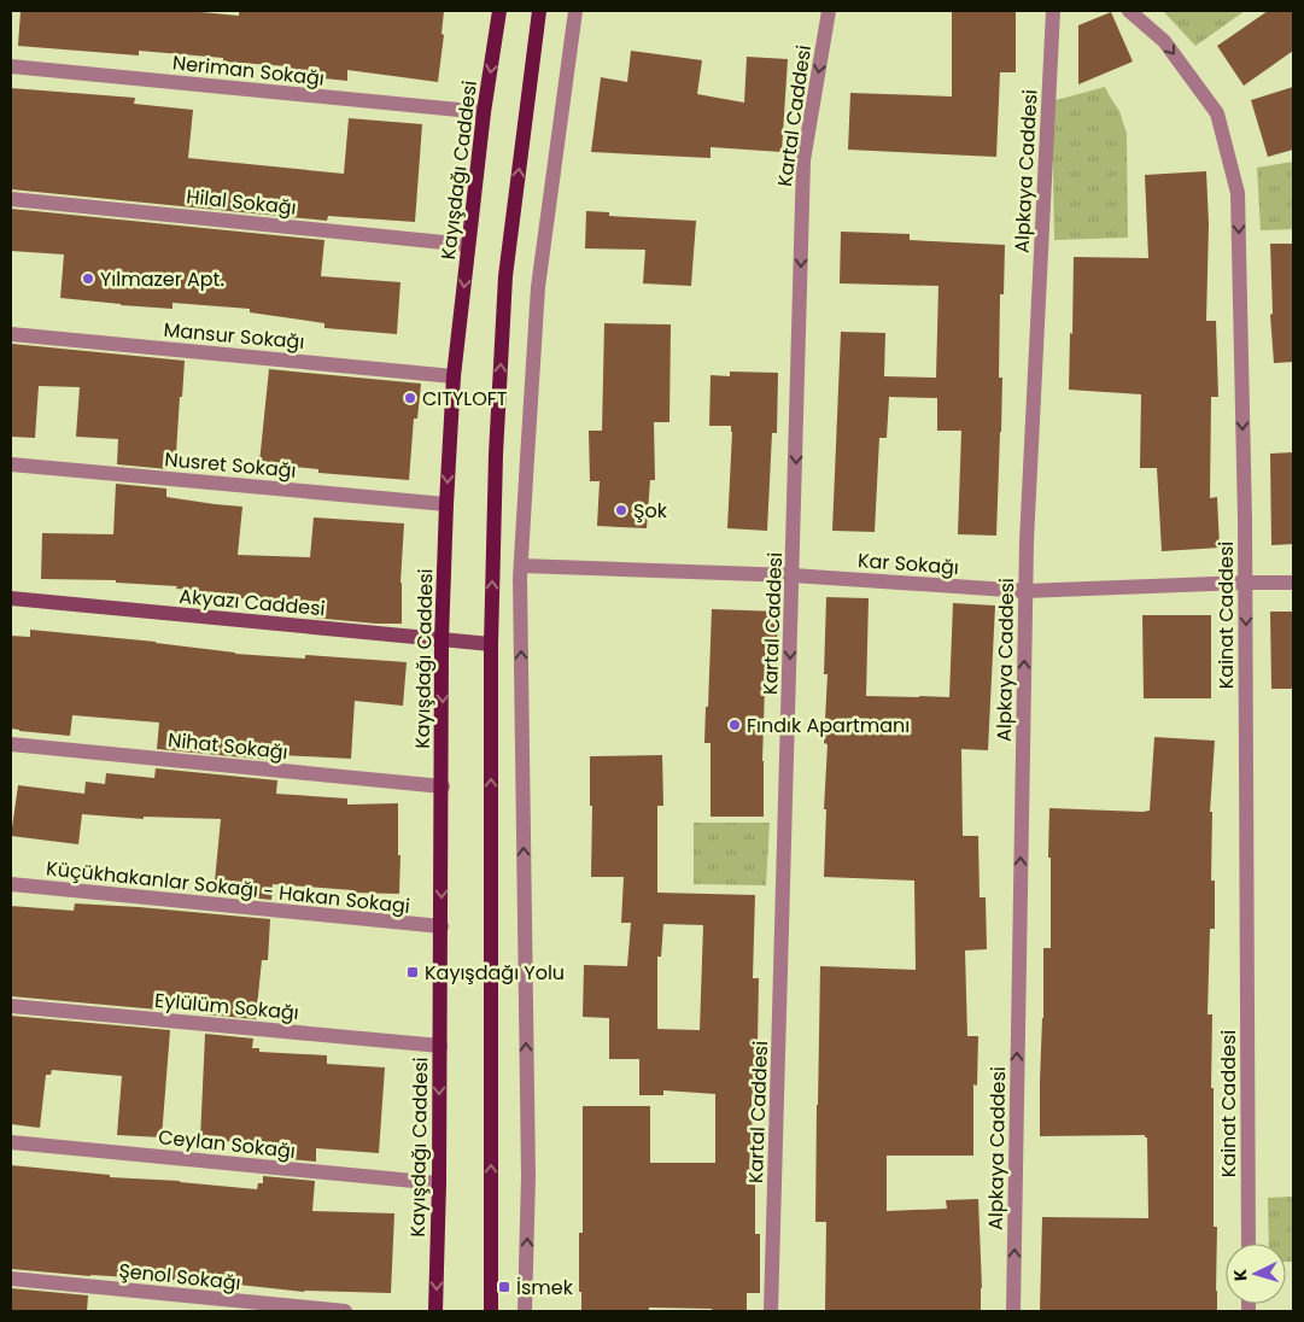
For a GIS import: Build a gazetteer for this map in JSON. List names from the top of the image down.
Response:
{
  "streets": {
    "main road": ["Kayışdağı Caddesi"],
    "street": [
      "Neriman Sokağı",
      "Kartal Caddesi",
      "Alpkaya Caddesi",
      "Hilal Sokağı",
      "Mansur Sokağı",
      "Nusret Sokağı",
      "Kar Sokağı",
      "Akyazı Caddesi",
      "Kainat Caddesi",
      "Nihat Sokağı",
      "Küçükhakanlar Sokağı - Hakan Sokagi",
      "Eylülüm Sokağı",
      "Ceylan Sokağı",
      "Şenol Sokağı"
    ]
  },
  "crossings": [
    ["Neriman Sokağı", "Kayışdağı Caddesi"],
    ["Kartal Caddesi", "Kar Sokağı"],
    ["Kayışdağı Caddesi", "Hilal Sokağı"],
    ["Kayışdağı Caddesi", "Mansur Sokağı"],
    ["Kayışdağı Caddesi", "Nusret Sokağı"],
    ["Kayışdağı Caddesi", "Akyazı Caddesi"],
    ["Kayışdağı Caddesi", "Nihat Sokağı"],
    ["Kayışdağı Caddesi", "Küçükhakanlar Sokağı - Hakan Sokagi"],
    ["Kayışdağı Caddesi", "Eylülüm Sokağı"],
    ["Kayışdağı Caddesi", "Ceylan Sokağı"],
    ["Alpkaya Caddesi", "Kar Sokağı"],
    ["Kar Sokağı", "Kainat Caddesi"]
  ],
  "one_way": ["Kartal Caddesi", "Alpkaya Caddesi", "Kainat Caddesi"],
  "places": {
    "other": [
      "Yılmazer Apt.",
      "CITYLOFT",
      "Şok",
      "Fındık Apartmanı"
    ],
    "transit": ["Kayışdağı Yolu", "İsmek"]
  },
  "north": "left"
}
